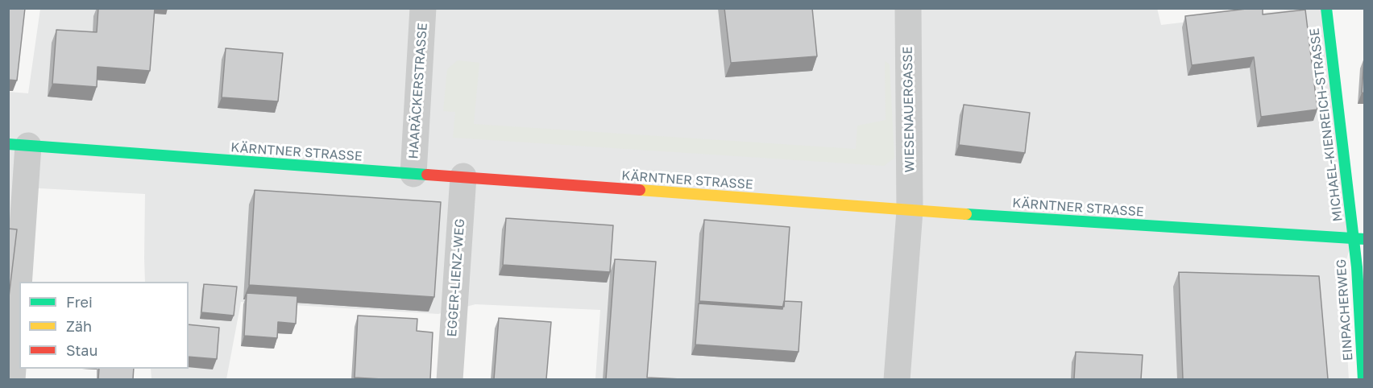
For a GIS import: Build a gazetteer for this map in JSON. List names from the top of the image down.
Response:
{
  "streets": {
    "main road": ["MICHAEL-KIENREICH-STRASSE", "KÄRNTNER STRASSE", "EINPACHERWEG"],
    "street": ["HAARÄCKERSTRASSE", "WIESENAUERGASSE", "EGGER-LIENZ-WEG"]
  },
  "crossings": [
    ["HAARÄCKERSTRASSE", "KÄRNTNER STRASSE"],
    ["WIESENAUERGASSE", "KÄRNTNER STRASSE"],
    ["MICHAEL-KIENREICH-STRASSE", "KÄRNTNER STRASSE"],
    ["MICHAEL-KIENREICH-STRASSE", "EINPACHERWEG"],
    ["KÄRNTNER STRASSE", "EGGER-LIENZ-WEG"],
    ["KÄRNTNER STRASSE", "EINPACHERWEG"]
  ],
  "legend": ["Frei", "Zäh", "Stau"]
}
